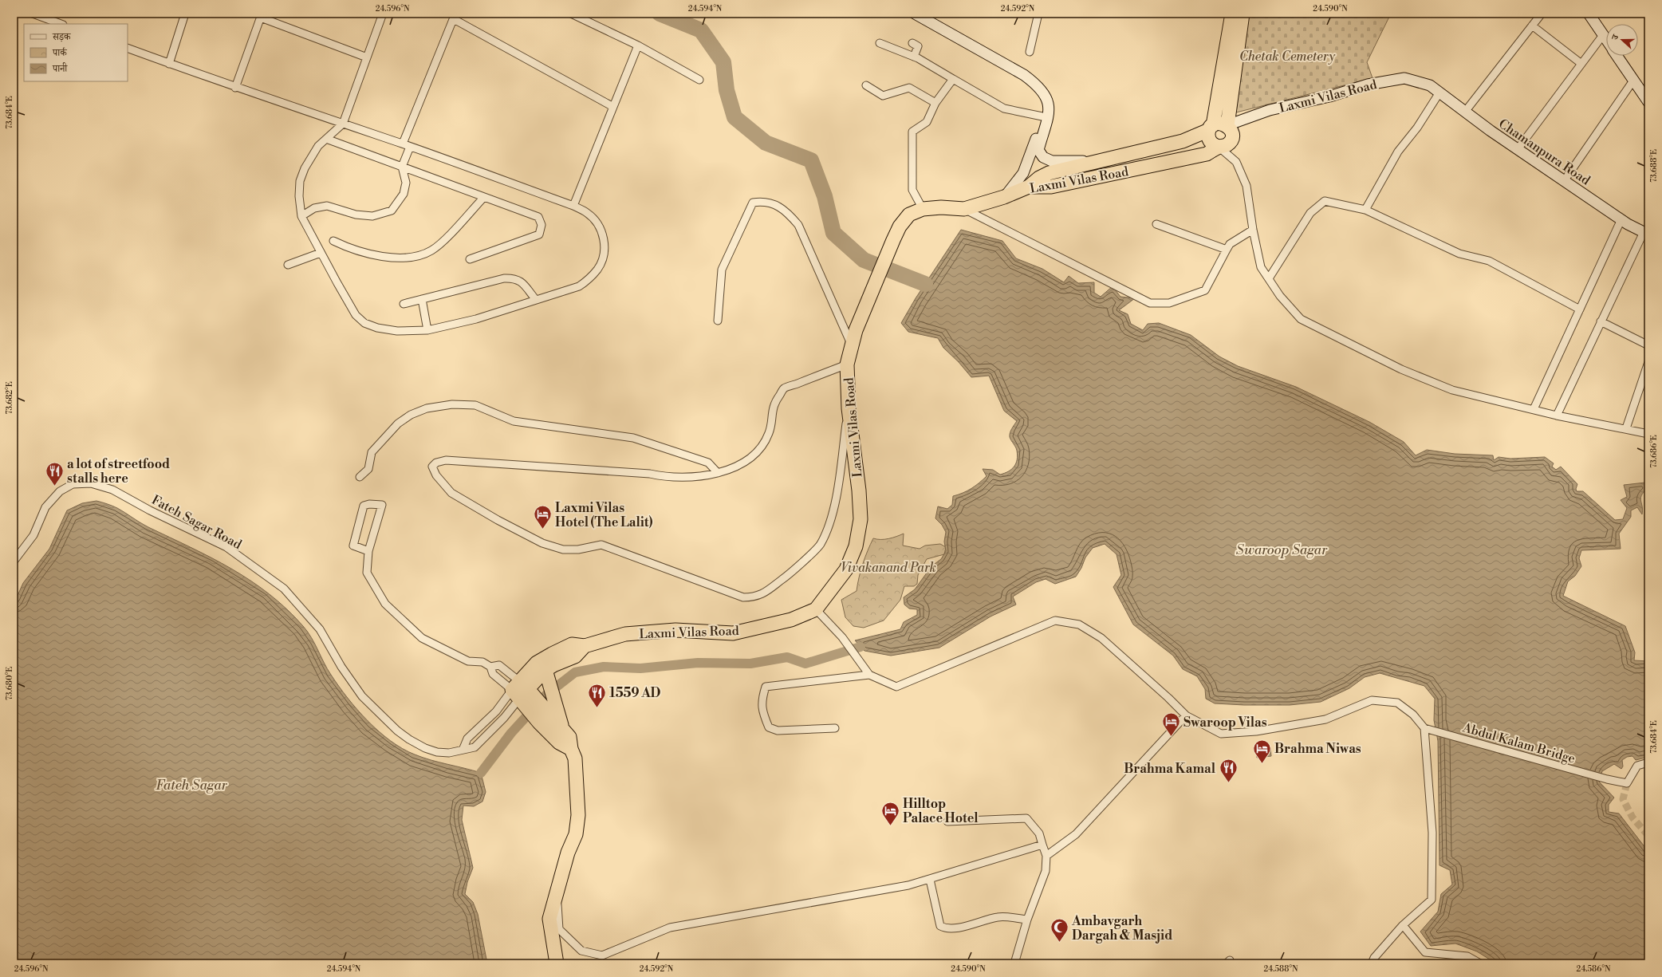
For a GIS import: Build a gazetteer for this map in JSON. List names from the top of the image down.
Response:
{
  "streets": {
    "highway": ["Laxmi Vilas Road"],
    "street": ["Chamanpura Road", "Fateh Sagar Road", "Abdul Kalam Bridge"]
  },
  "crossings": [
    ["Laxmi Vilas Road", "Chamanpura Road"],
    ["Laxmi Vilas Road", "Fateh Sagar Road"]
  ],
  "water": ["Swaroop Sagar", "Fateh Sagar"],
  "parks": ["Chetak Cemetery", "Vivakanand Park"],
  "places": {
    "restaurant": ["a lot of streetfood stalls here", "1559 AD", "Brahma Kamal"],
    "hotel": [
      "Laxmi Vilas Hotel (The Lalit)",
      "Swaroop Vilas",
      "Brahma Niwas",
      "Hilltop Palace Hotel"
    ],
    "mosque": ["Ambavgarh Dargah & Masjid"]
  },
  "legend": ["सड़क", "पार्क", "पानी"],
  "north": "left",
  "coordinates": [
    "24.596°N",
    "24.594°N",
    "24.592°N",
    "24.590°N",
    "73.684°E",
    "73.688°E",
    "73.682°E",
    "73.686°E",
    "73.680°E",
    "24.588°N",
    "24.586°N"
  ]
}
